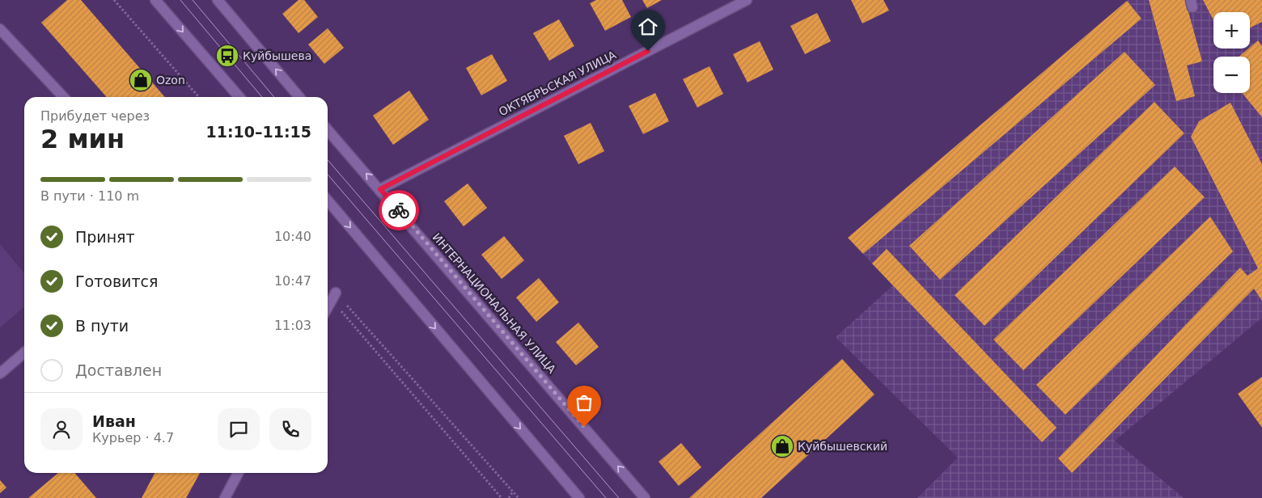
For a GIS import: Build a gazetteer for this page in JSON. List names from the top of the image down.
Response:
{
  "streets": {
    "main road": ["ОКТЯБРЬСКАЯ УЛИЦА", "ИНТЕРНАЦИОНАЛЬНАЯ УЛИЦА"]
  },
  "crossings": [
    ["ОКТЯБРЬСКАЯ УЛИЦА", "ИНТЕРНАЦИОНАЛЬНАЯ УЛИЦА"]
  ],
  "places": {
    "bus stop": ["Куйбышева"],
    "shop": ["Ozon", "Куйбышевский"]
  },
  "page": {
    "map_buttons": ["+", "−"],
    "heading": ["2 мин", "Прибудет через", "11:10–11:15"],
    "panel": ["Иван", "Курьер · 4.7"],
    "bar": "В пути · 110 m",
    "list": [
      ["Принят", "10:40"],
      ["Готовится", "10:47"],
      ["В пути", "11:03"],
      "Доставлен"
    ]
  }
}
